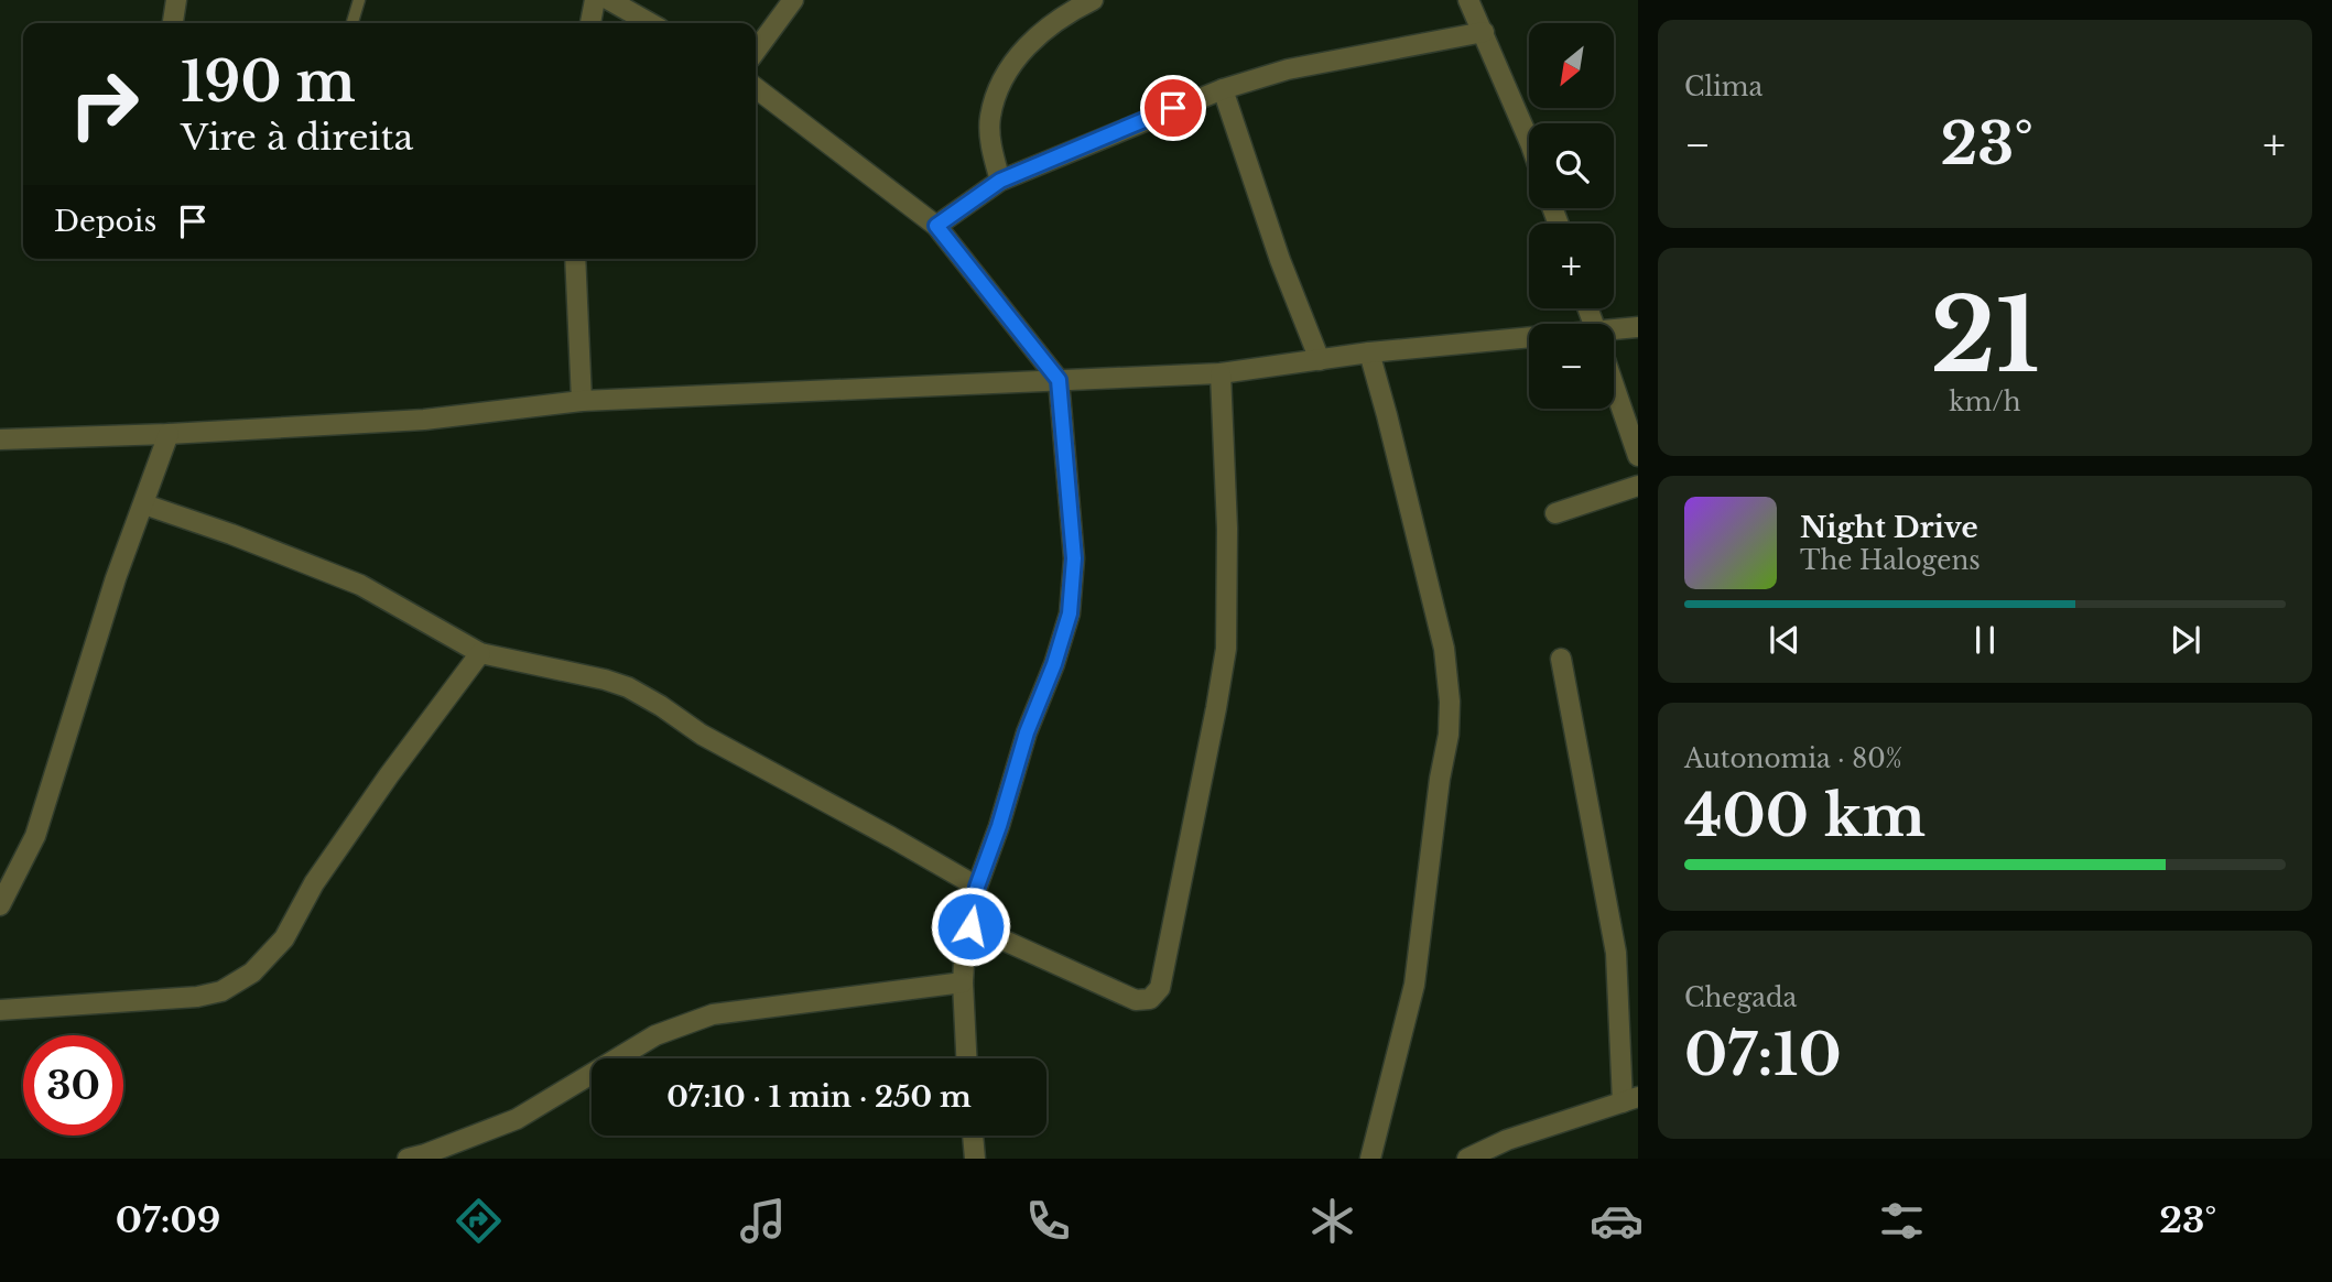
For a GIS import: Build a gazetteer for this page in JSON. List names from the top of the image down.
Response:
{
  "north": "bottom left",
  "page": {
    "tile": [
      "Clima",
      ["21", "km/h"],
      ["Autonomia · 80%", "400 km"],
      ["Chegada", "07:10"]
    ],
    "map_buttons": ["+", "−"],
    "turn": ["190 m", "Vire à direita"],
    "heat": ["−", "23°", "+"],
    "then": "Depois",
    "song": ["Night Drive", "The Halogens"],
    "limit": "30",
    "trip": "07:10 · 1 min · 250 m",
    "tabs": ["07:09", "23°"]
  }
}
